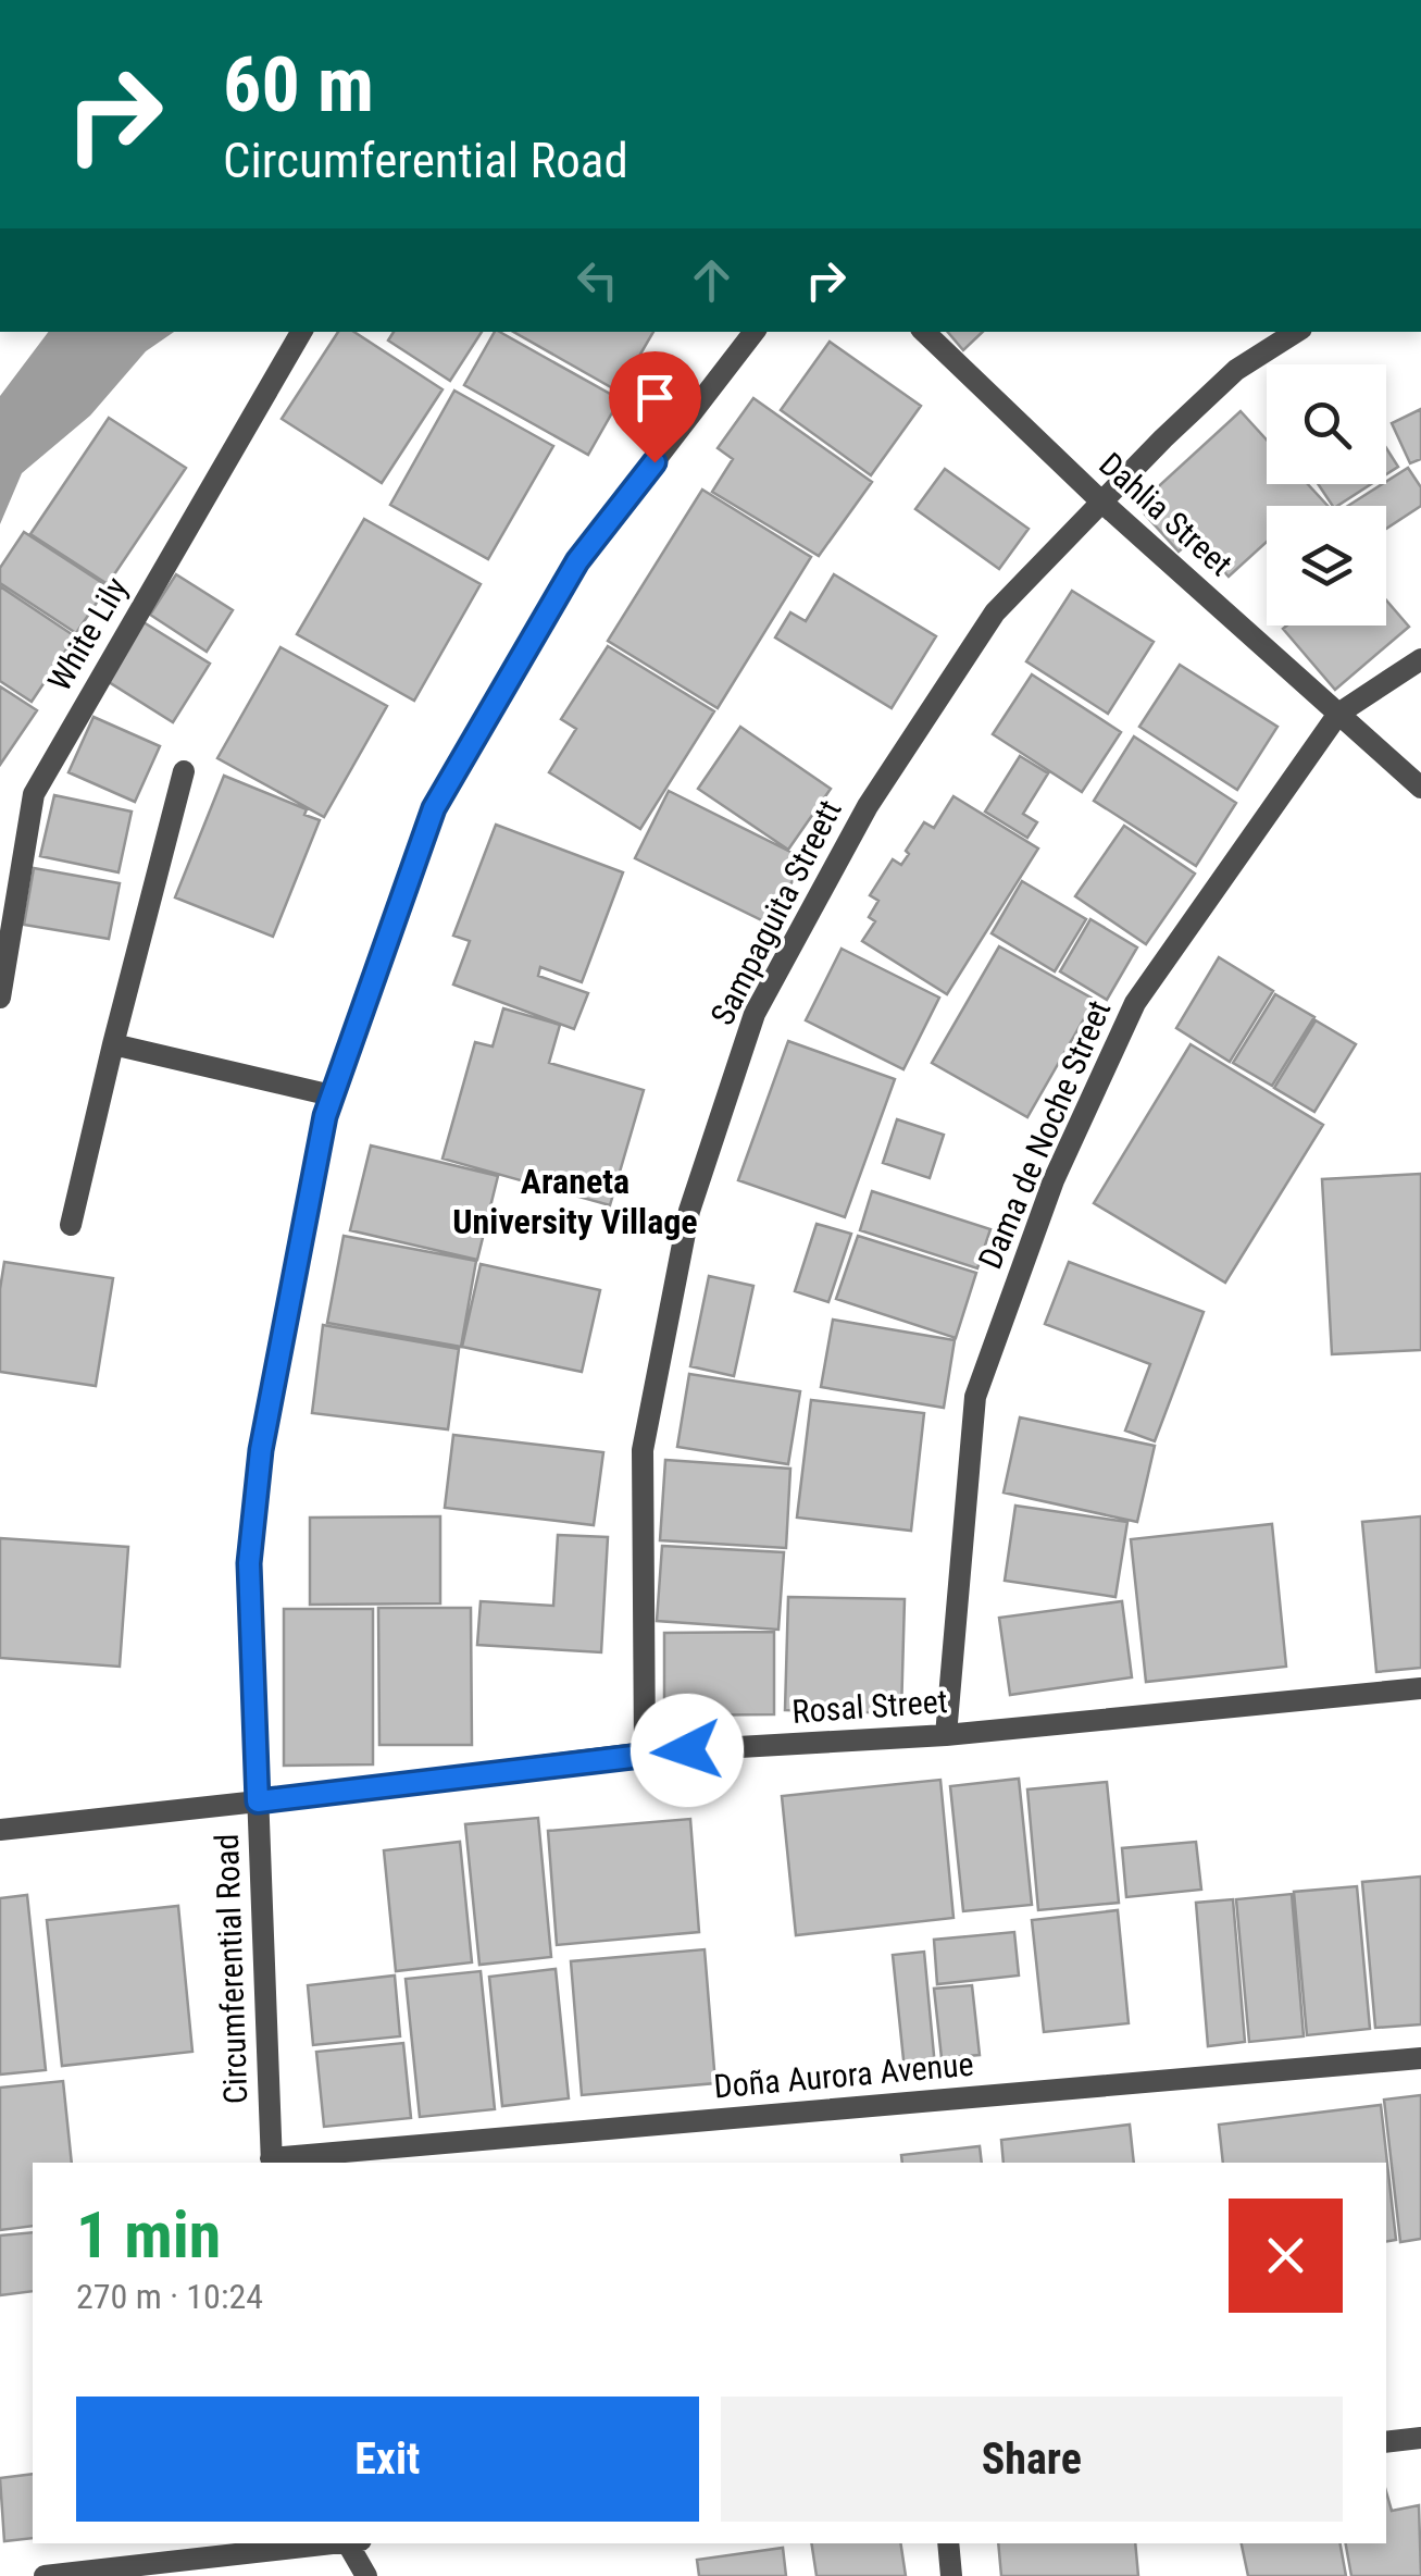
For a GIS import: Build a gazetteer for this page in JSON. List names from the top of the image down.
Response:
{
  "streets": {
    "street": [
      "Dahlia Street",
      "White Lily",
      "Sampaguita Streett",
      "Dama de Noche Street",
      "Rosal Street",
      "Circumferential Road",
      "Doña Aurora Avenue"
    ]
  },
  "crossings": [
    ["Dahlia Street", "Sampaguita Streett"],
    ["Dahlia Street", "Dama de Noche Street"],
    ["Sampaguita Streett", "Rosal Street"],
    ["Dama de Noche Street", "Rosal Street"],
    ["Rosal Street", "Circumferential Road"],
    ["Circumferential Road", "Doña Aurora Avenue"]
  ],
  "districts": ["Araneta University Village"],
  "page": {
    "turn": ["60 m", "Circumferential Road"],
    "heading": ["1 min", "270 m · 10:24"],
    "buttons": ["Exit", "Share"]
  }
}
